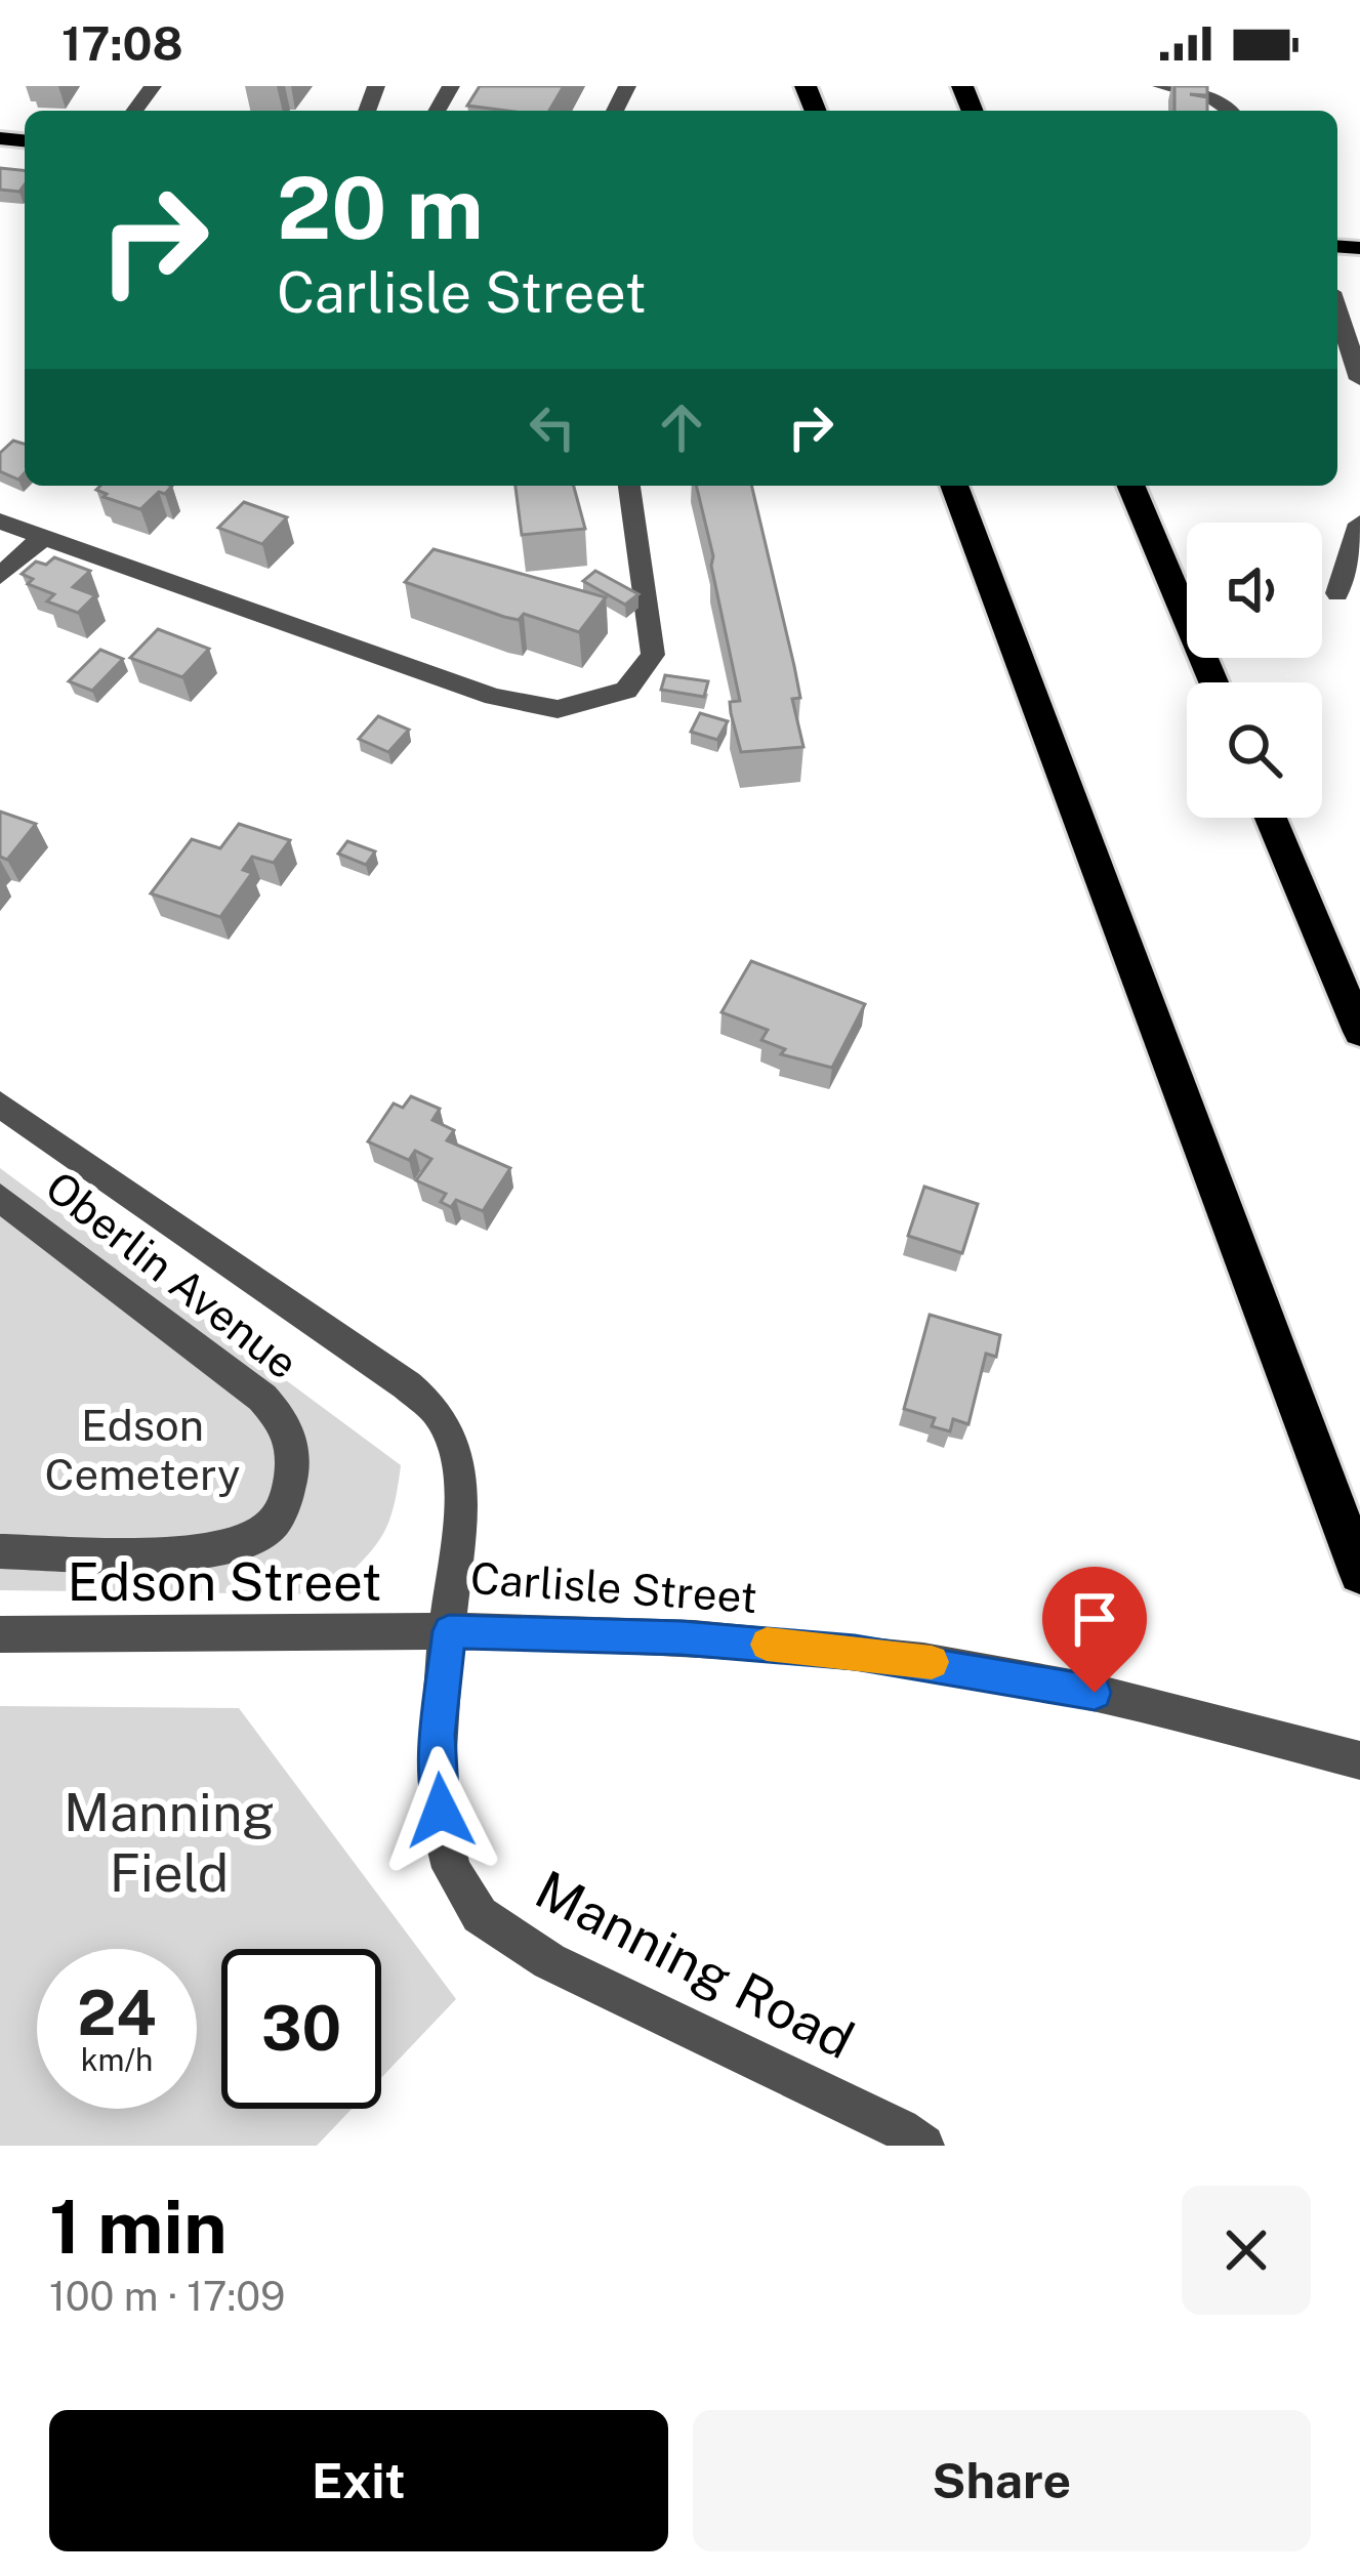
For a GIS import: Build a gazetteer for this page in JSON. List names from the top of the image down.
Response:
{
  "streets": {
    "street": [
      "Oberlin Avenue",
      "Edson Street",
      "Carlisle Street",
      "Manning Road"
    ]
  },
  "crossings": [
    ["Edson Street", "Carlisle Street"],
    ["Edson Street", "Manning Road"],
    ["Carlisle Street", "Manning Road"]
  ],
  "parks": ["Edson Cemetery", "Manning Field"],
  "page": {
    "status": "17:08",
    "turn": ["20 m", "Carlisle Street"],
    "speed": "24 km/h",
    "limit": "30",
    "heading": ["1 min", "100 m · 17:09"],
    "buttons": ["Exit", "Share"]
  }
}
